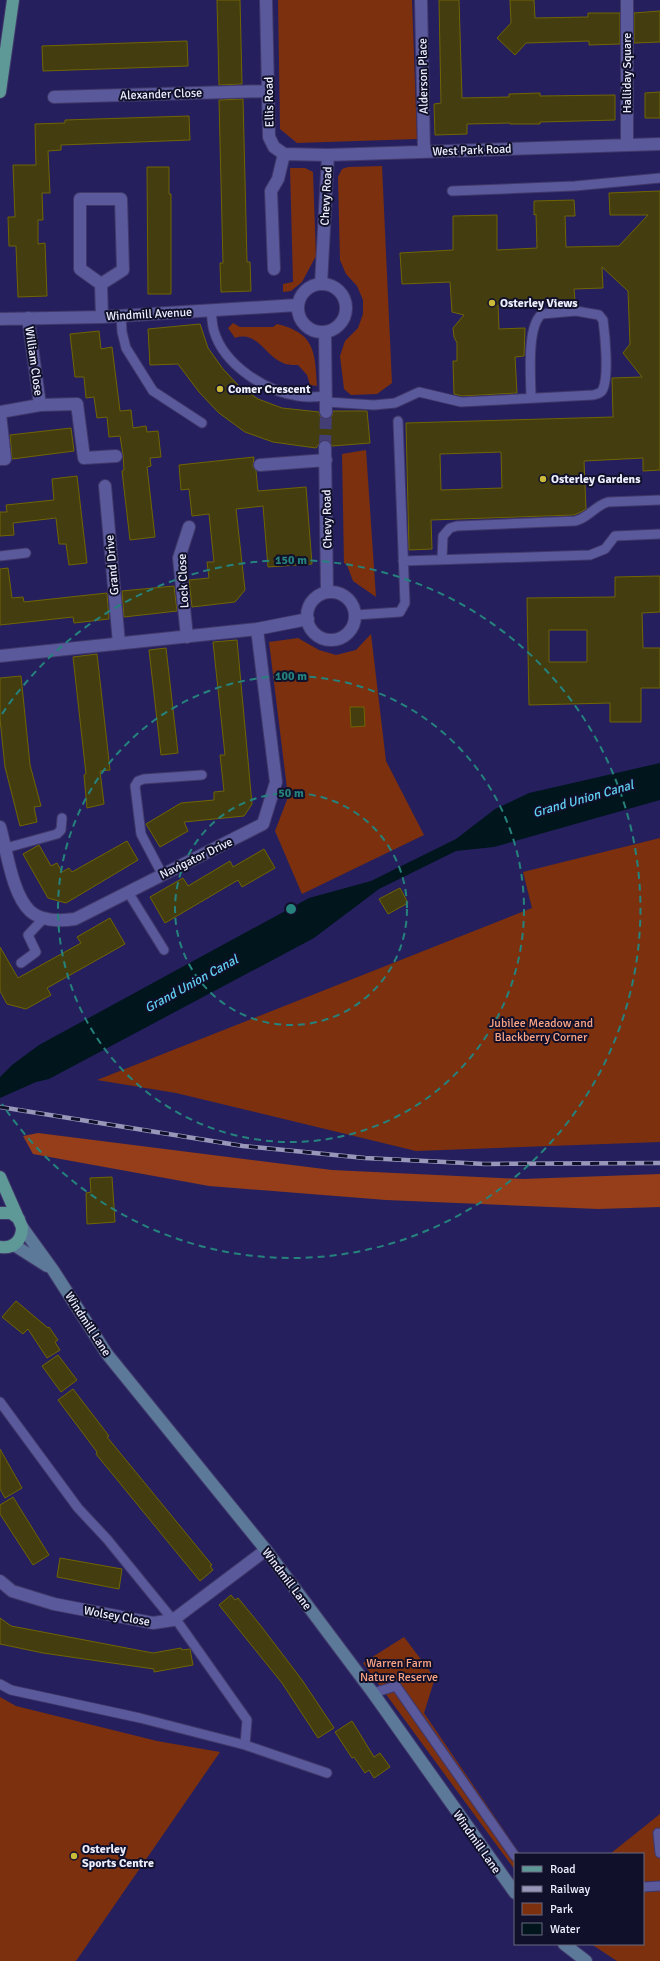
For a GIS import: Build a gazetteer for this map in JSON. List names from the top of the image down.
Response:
{
  "streets": {
    "main road": ["Windmill Lane"],
    "street": [
      "Halliday Square",
      "Alderson Place",
      "Alexander Close",
      "Ellis Road",
      "West Park Road",
      "Chevy Road",
      "Windmill Avenue",
      "William Close",
      "Grand Drive",
      "Lock Close",
      "Navigator Drive",
      "Wolsey Close"
    ]
  },
  "crossings": [
    ["Halliday Square", "West Park Road"],
    ["Alderson Place", "West Park Road"],
    ["Alexander Close", "Ellis Road"],
    ["Ellis Road", "West Park Road"],
    ["West Park Road", "Chevy Road"],
    ["Chevy Road", "Windmill Avenue"],
    ["Windmill Avenue", "William Close"],
    ["Windmill Lane", "Wolsey Close"]
  ],
  "water": ["Grand Union Canal"],
  "parks": ["Jubilee Meadow and Blackberry Corner", "Warren Farm Nature Reserve"],
  "places": [
    "Osterley Views",
    "Comer Crescent",
    "Osterley Gardens",
    "Osterley Sports Centre"
  ],
  "legend": [
    "Road",
    "Railway",
    "Park",
    "Water"
  ],
  "rings": ["150 m", "100 m", "50 m"]
}
